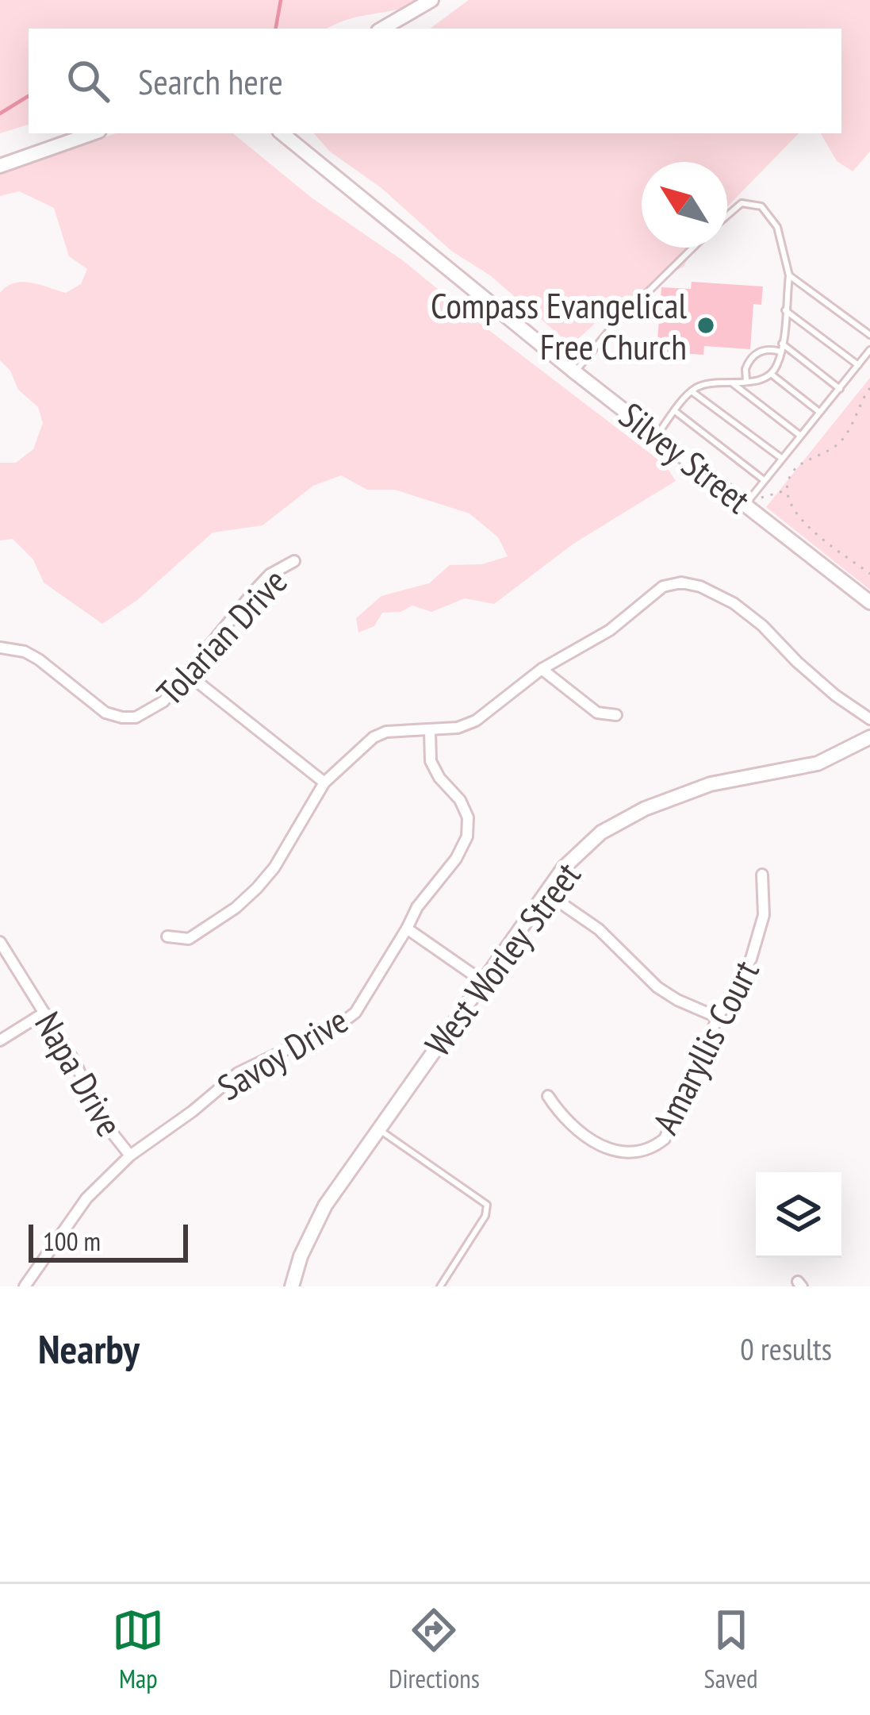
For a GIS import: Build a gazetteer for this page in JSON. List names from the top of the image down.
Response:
{
  "streets": {
    "street": [
      "Silvey Street",
      "Tolarian Drive",
      "West Worley Street",
      "Amaryllis Court",
      "Savoy Drive",
      "Napa Drive"
    ]
  },
  "crossings": [
    ["Savoy Drive", "Napa Drive"]
  ],
  "places": ["Compass Evangelical Free Church"],
  "scale_bar": "100 m",
  "north": "top left",
  "page": {
    "search": "Search here",
    "scale": "100 m",
    "heading": ["Nearby", "0 results"],
    "nav": ["Map", "Directions", "Saved"]
  }
}
